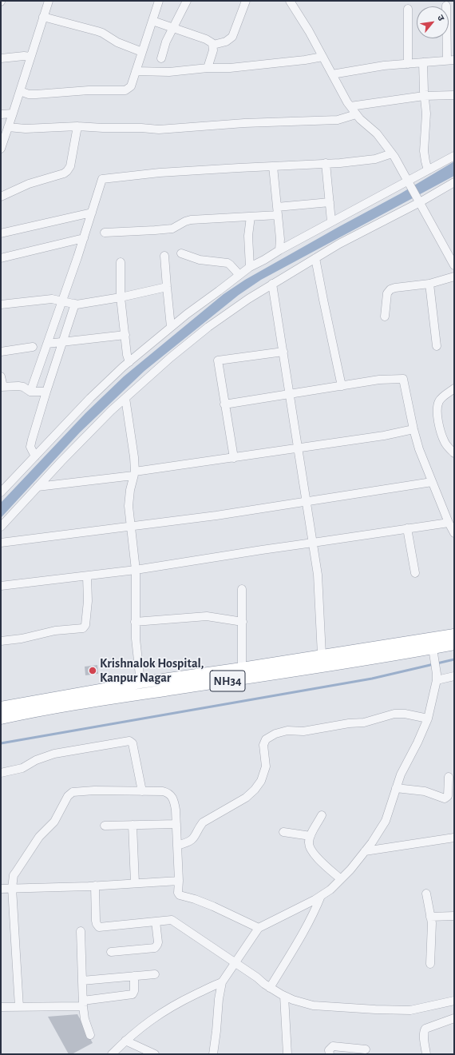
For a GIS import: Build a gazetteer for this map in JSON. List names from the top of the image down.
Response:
{
  "streets": {
    "highway": ["NH34"]
  },
  "places": ["Krishnalok Hospital, Kanpur Nagar"],
  "north": "top right"
}
